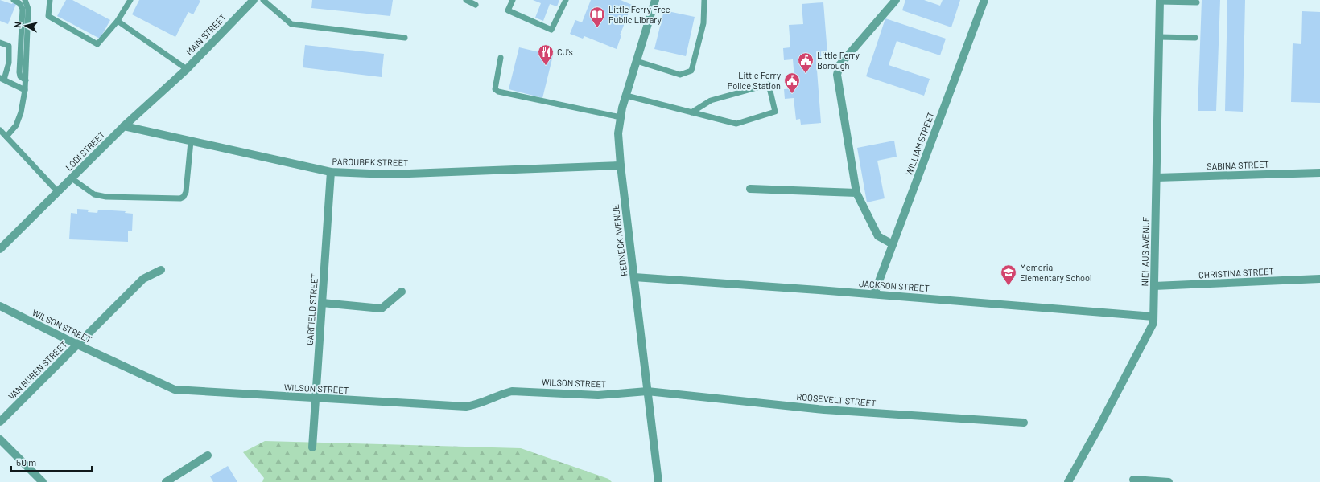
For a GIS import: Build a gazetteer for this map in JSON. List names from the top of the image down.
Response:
{
  "streets": {
    "street": [
      "MAIN STREET",
      "WILLIAM STREET",
      "LODI STREET",
      "PAROUBEK STREET",
      "SABINA STREET",
      "REDNECK AVENUE",
      "NIEHAUS AVENUE",
      "CHRISTINA STREET",
      "JACKSON STREET",
      "GARFIELD STREET",
      "WILSON STREET",
      "VAN BUREN STREET",
      "ROOSEVELT STREET"
    ]
  },
  "crossings": [
    ["MAIN STREET", "LODI STREET"],
    ["WILLIAM STREET", "JACKSON STREET"],
    ["LODI STREET", "PAROUBEK STREET"],
    ["PAROUBEK STREET", "REDNECK AVENUE"],
    ["PAROUBEK STREET", "GARFIELD STREET"],
    ["SABINA STREET", "NIEHAUS AVENUE"],
    ["REDNECK AVENUE", "JACKSON STREET"],
    ["REDNECK AVENUE", "WILSON STREET"],
    ["REDNECK AVENUE", "ROOSEVELT STREET"],
    ["NIEHAUS AVENUE", "CHRISTINA STREET"],
    ["NIEHAUS AVENUE", "JACKSON STREET"],
    ["GARFIELD STREET", "WILSON STREET"],
    ["WILSON STREET", "VAN BUREN STREET"],
    ["WILSON STREET", "ROOSEVELT STREET"]
  ],
  "places": {
    "library": ["Little Ferry Free Public Library"],
    "restaurant": ["CJ's"],
    "public building": ["Little Ferry Borough", "Little Ferry Police Station"],
    "school or university": ["Memorial Elementary School"]
  },
  "scale_bar": "50 m",
  "north": "left"
}
